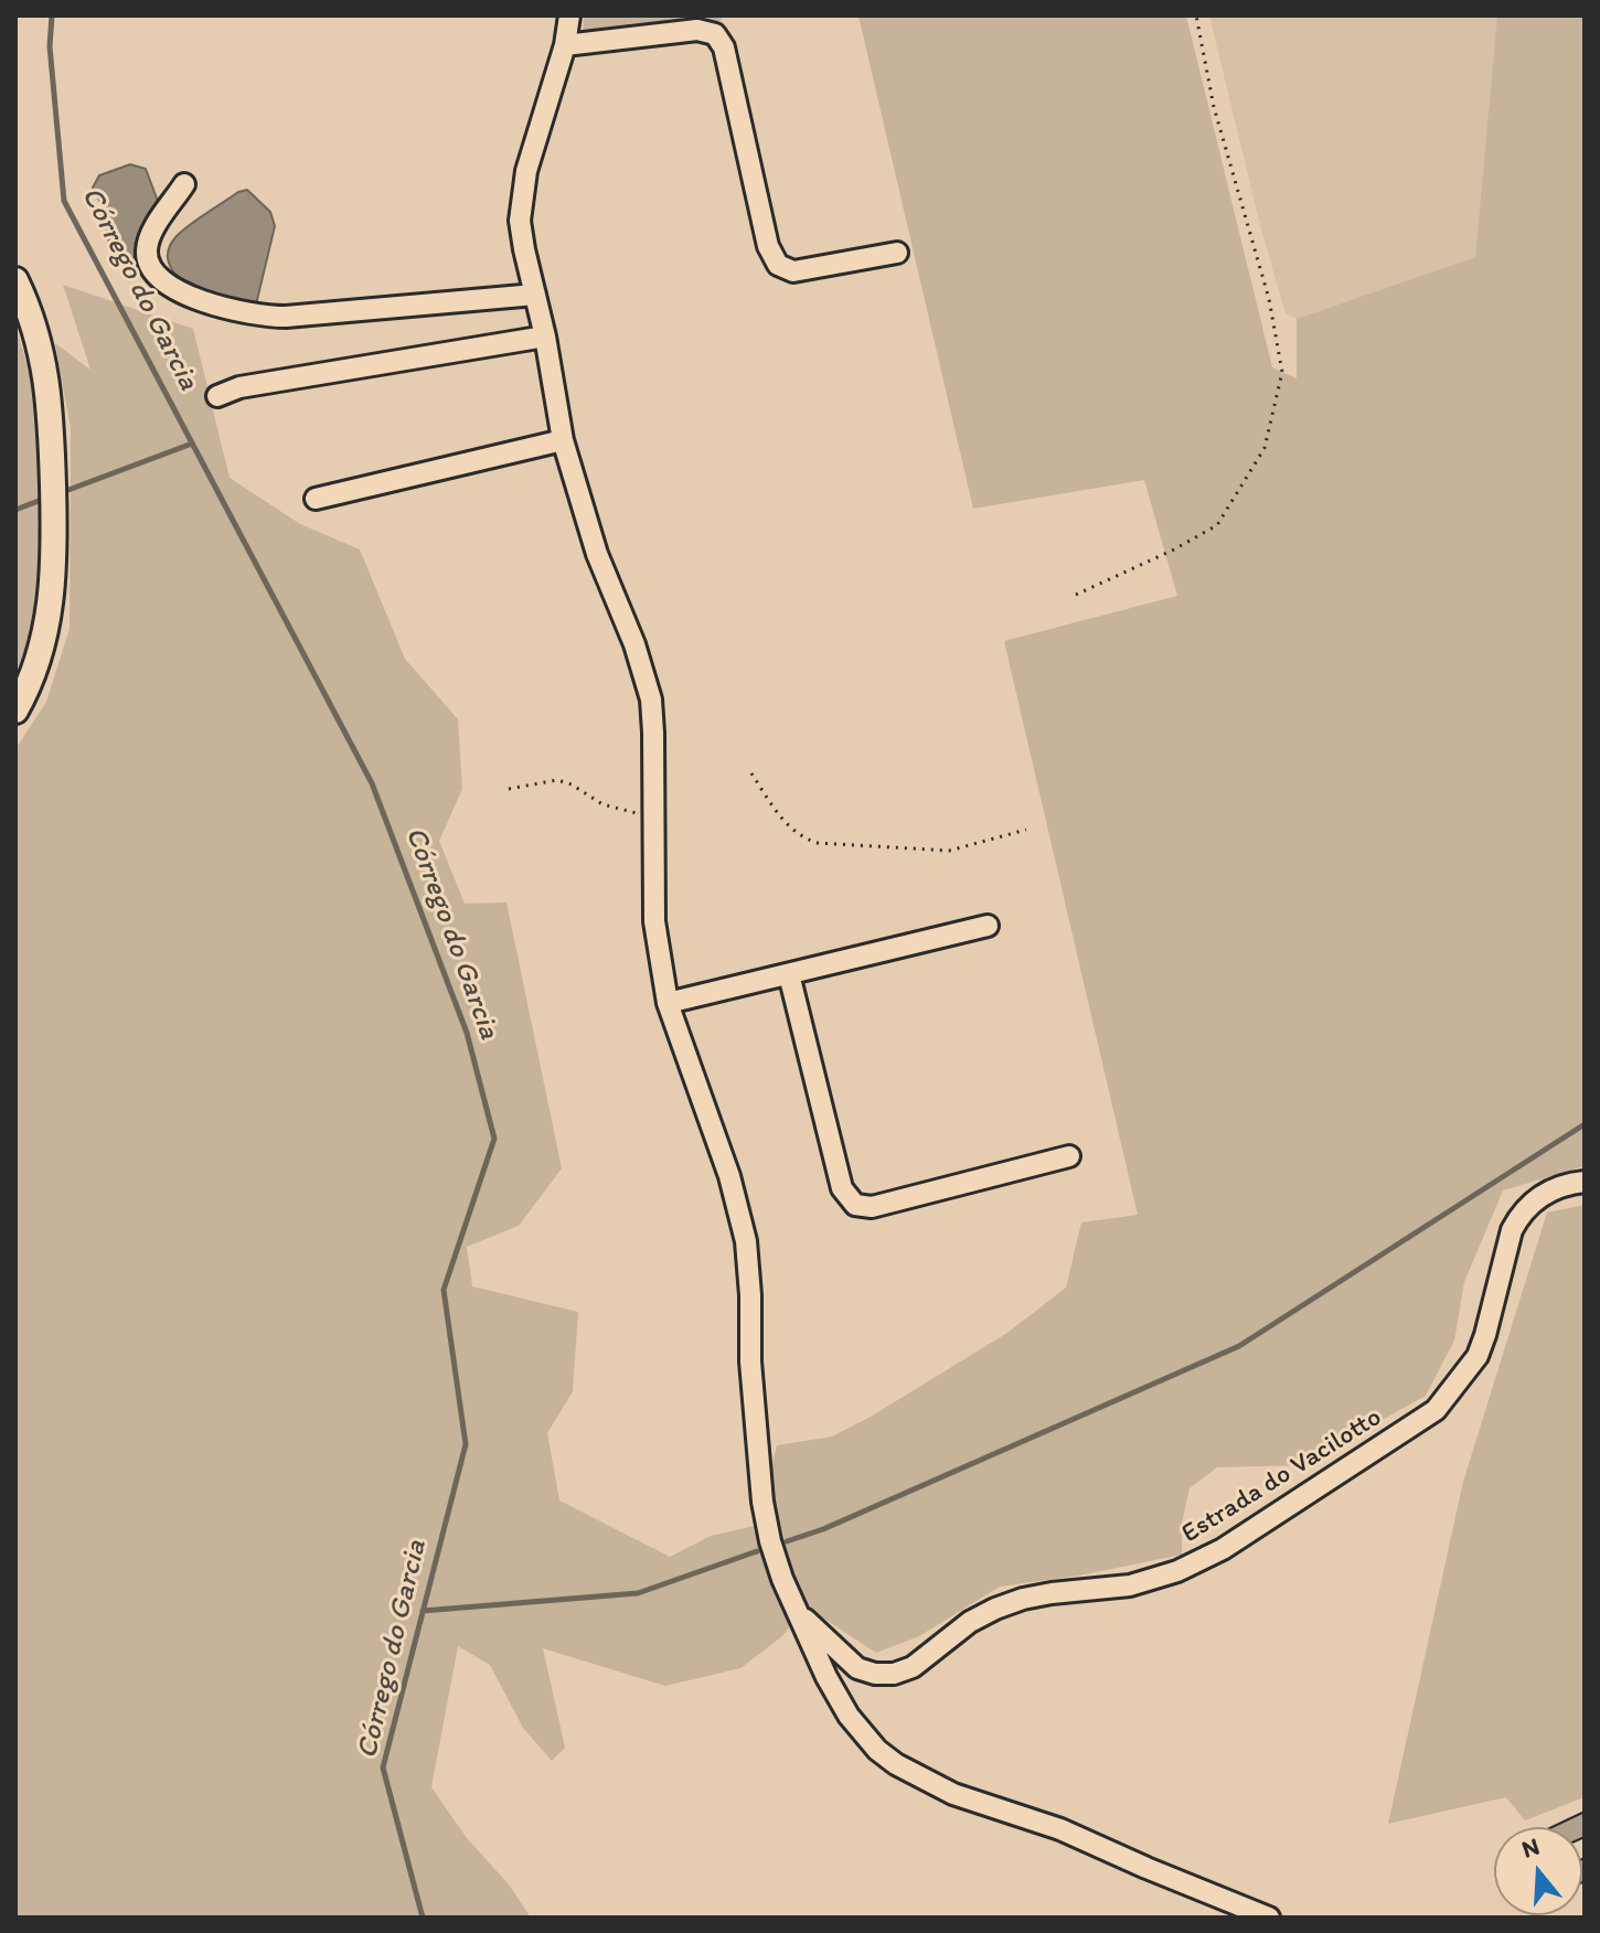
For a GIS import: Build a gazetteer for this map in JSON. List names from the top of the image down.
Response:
{
  "streets": {
    "street": ["Estrada do Vacilotto"]
  },
  "water": ["Córrego do Garcia"],
  "north": "top"
}
